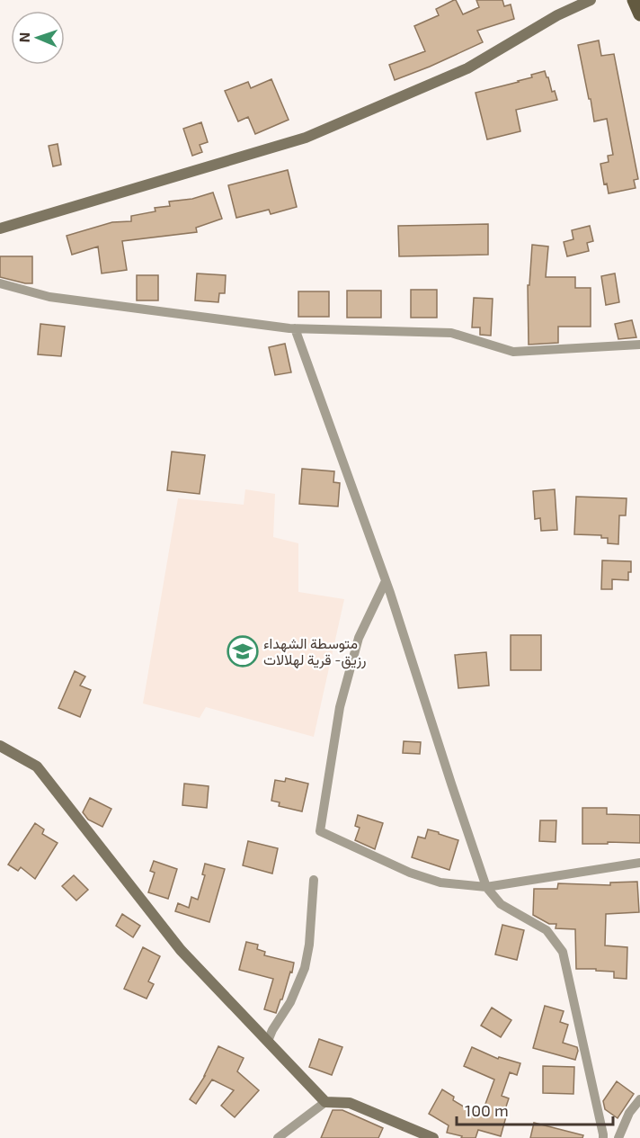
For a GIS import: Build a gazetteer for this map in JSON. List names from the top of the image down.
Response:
{
  "places": {
    "school or university": ["متوسطة الشهداء رزيق- قرية لهلالات"]
  },
  "scale_bar": "100 m",
  "north": "left"
}
